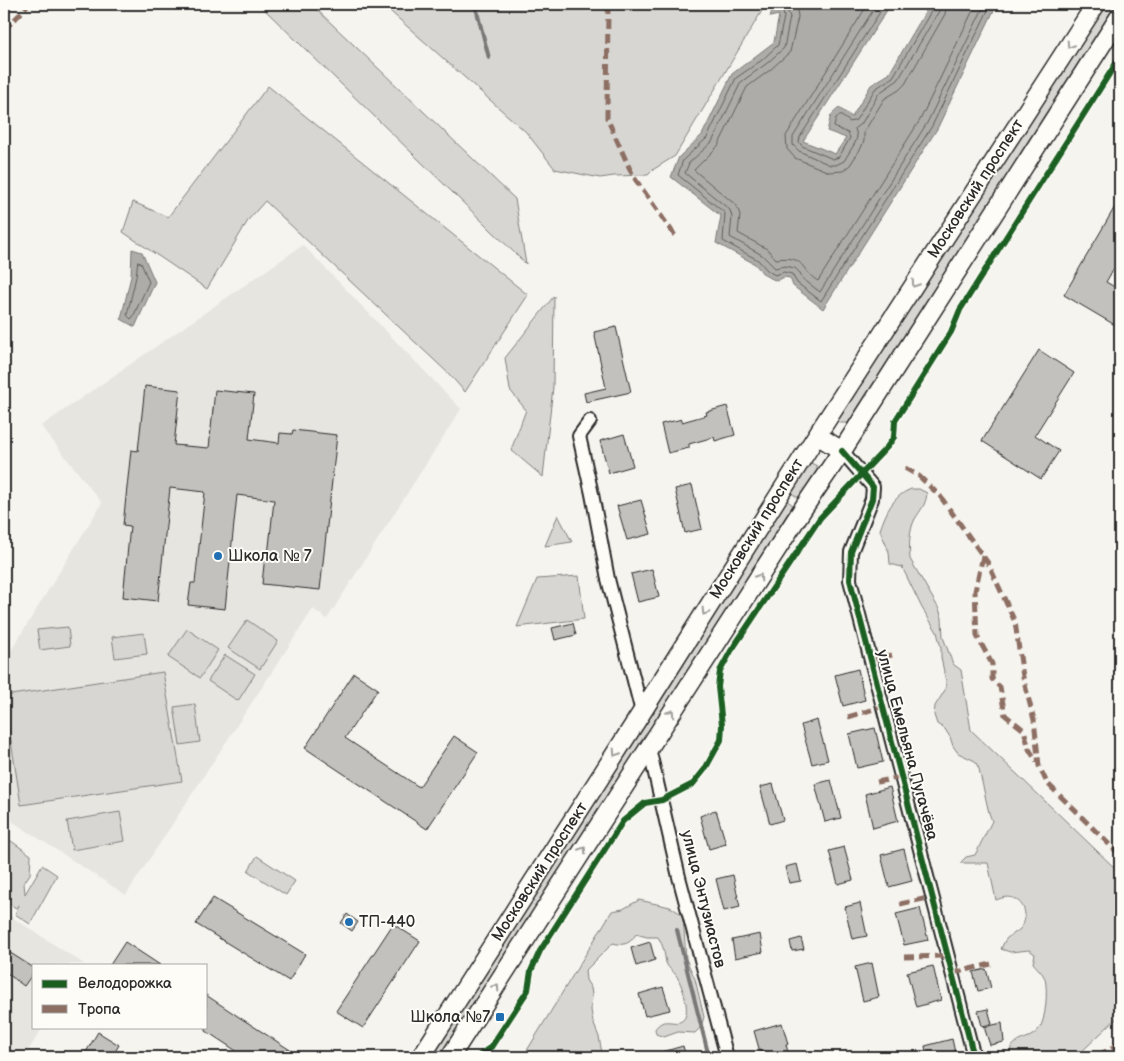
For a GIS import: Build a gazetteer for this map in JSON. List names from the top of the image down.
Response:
{
  "streets": {
    "main road": ["Московский проспект"],
    "street": ["улица Емельяна Пугачёва", "улица Энтузиастов"]
  },
  "crossings": [
    ["Московский проспект", "улица Емельяна Пугачёва"],
    ["Московский проспект", "улица Энтузиастов"]
  ],
  "places": {
    "other": ["Школа № 7", "ТП-440"],
    "transit": ["Школа №7"]
  },
  "legend": ["Велодорожка", "Тропа"]
}
